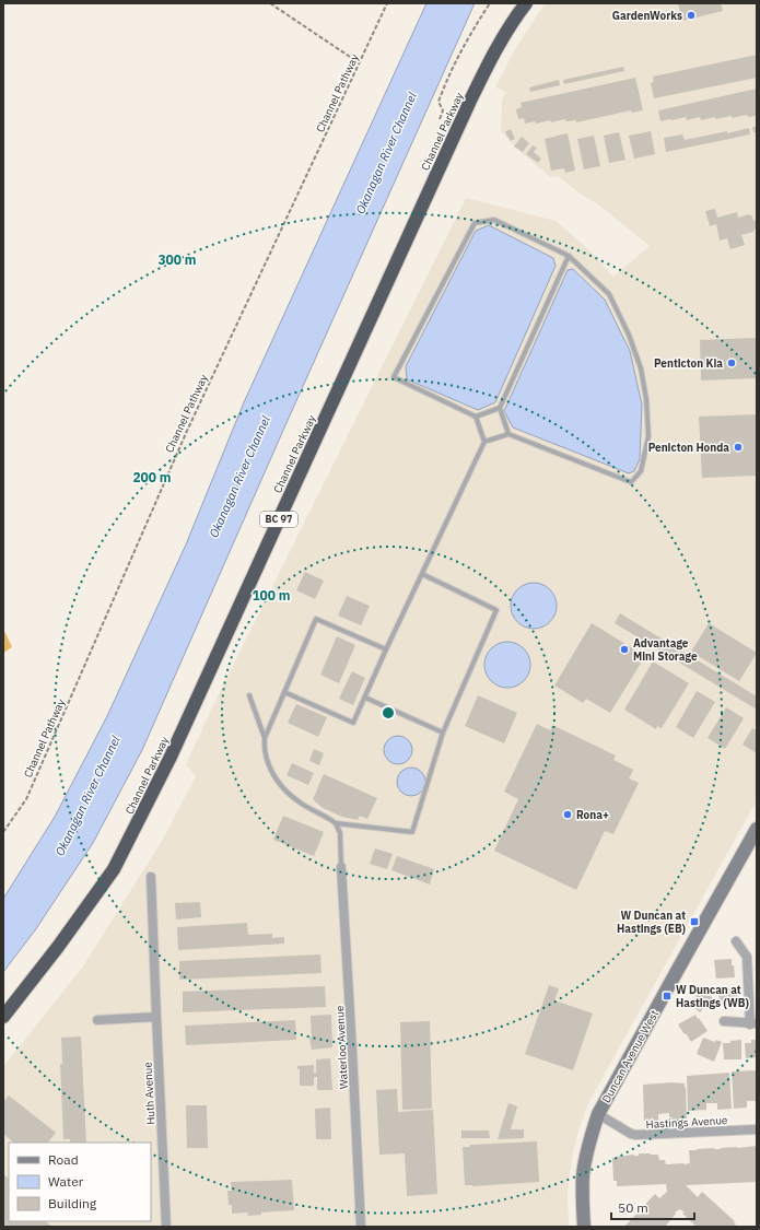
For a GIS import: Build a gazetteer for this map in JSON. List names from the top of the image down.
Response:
{
  "streets": {
    "highway": ["Channel Parkway", "BC 97"],
    "street": [
      "Waterloo Avenue",
      "Duncan Avenue West",
      "Huth Avenue",
      "Hastings Avenue"
    ],
    "path": ["Channel Pathway"]
  },
  "crossings": [
    ["Duncan Avenue West", "Hastings Avenue"]
  ],
  "water": ["Okanagan River Channel"],
  "places": {
    "other": [
      "GardenWorks",
      "Penticton Kia",
      "Penicton Honda",
      "Advantage Mini Storage",
      "Rona+"
    ],
    "transit": ["W Duncan at Hastings (EB)", "W Duncan at Hastings (WB)"]
  },
  "legend": ["Road", "Water", "Building"],
  "scale_bar": "50 m",
  "rings": ["300 m", "200 m", "100 m"]
}
